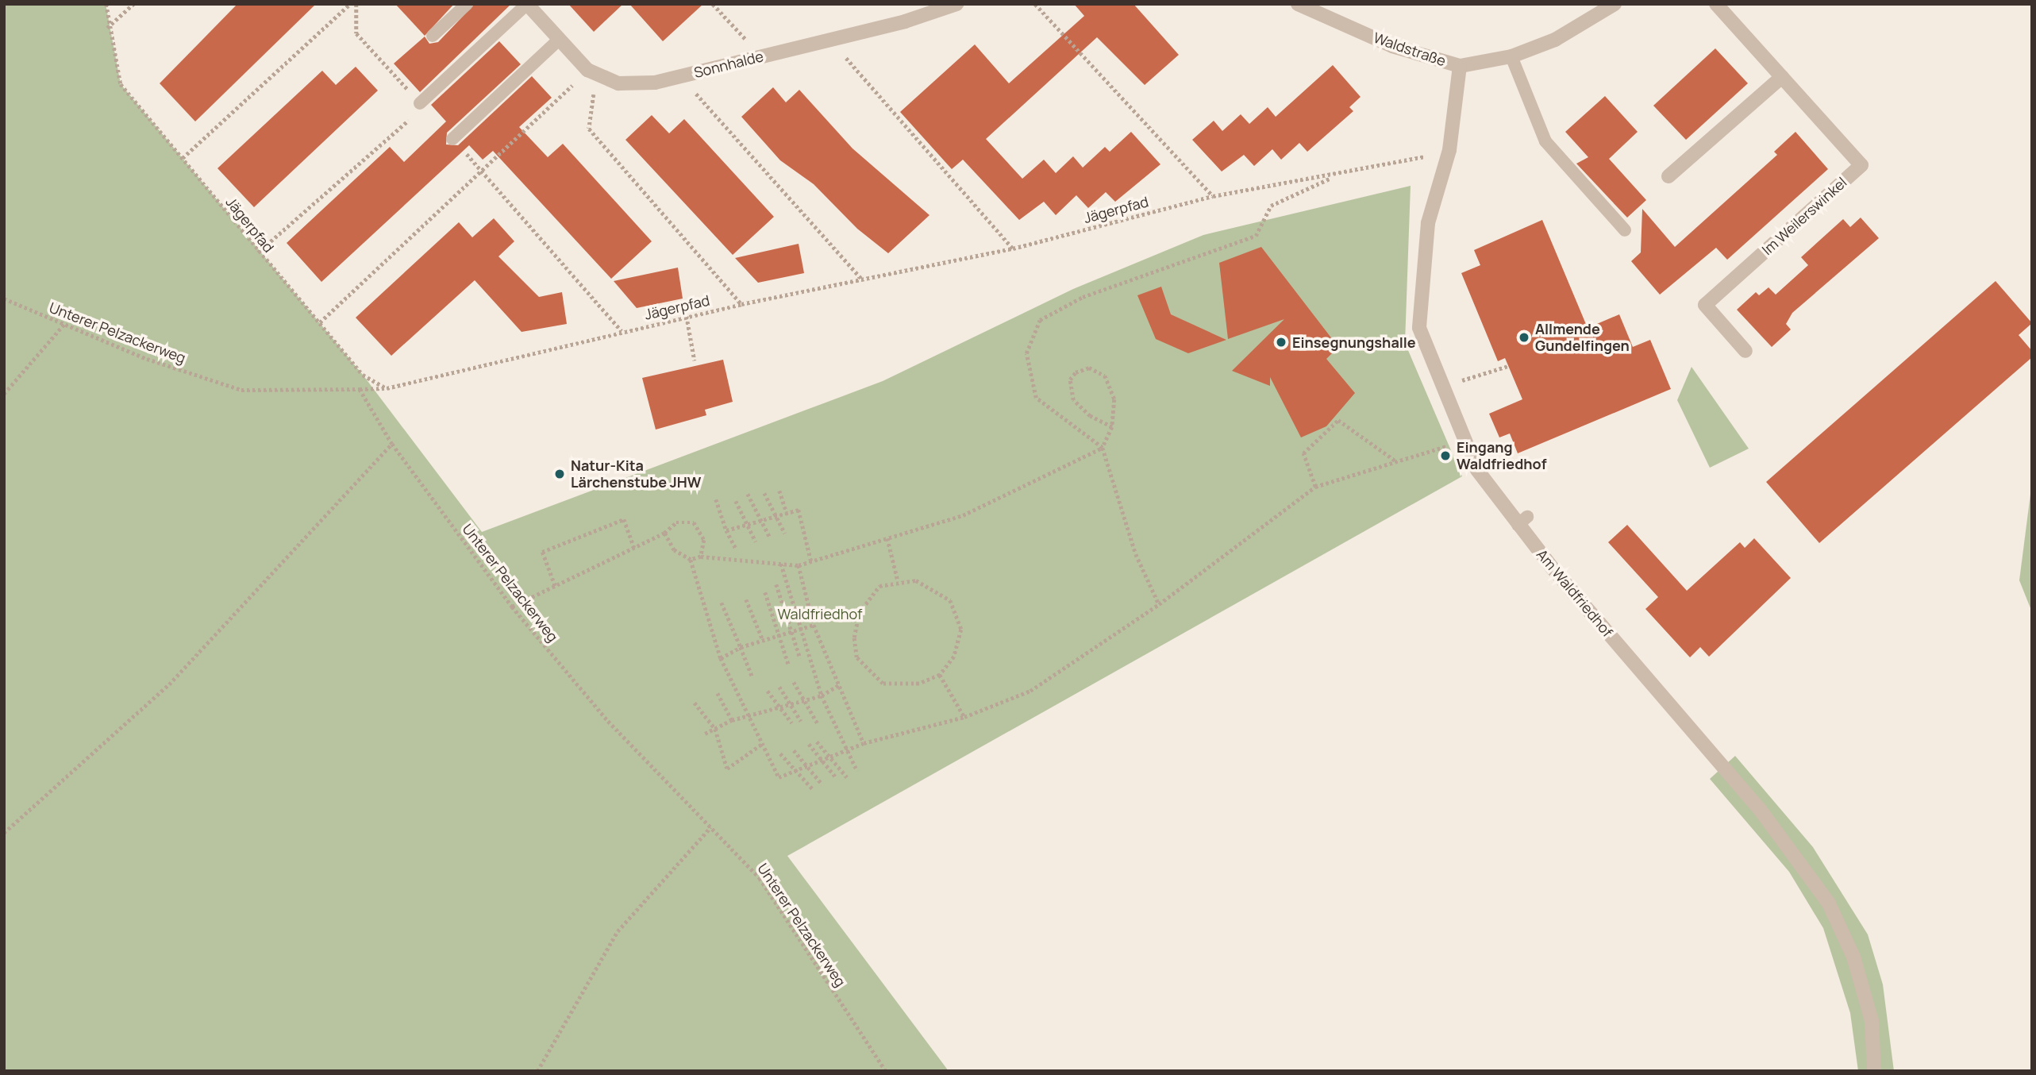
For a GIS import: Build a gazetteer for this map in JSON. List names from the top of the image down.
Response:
{
  "streets": {
    "street": [
      "Waldstraße",
      "Sonnhalde",
      "Im Weilerswinkel",
      "Am Waldfriedhof"
    ],
    "path": ["Jägerpfad", "Unterer Pelzackerweg"]
  },
  "crossings": [
    ["Waldstraße", "Am Waldfriedhof"],
    ["Jägerpfad", "Am Waldfriedhof"]
  ],
  "parks": ["Waldfriedhof"],
  "places": [
    "Allmende Gundelfingen",
    "Einsegnungshalle",
    "Eingang Waldfriedhof",
    "Natur-Kita Lärchenstube JHW"
  ]
}
